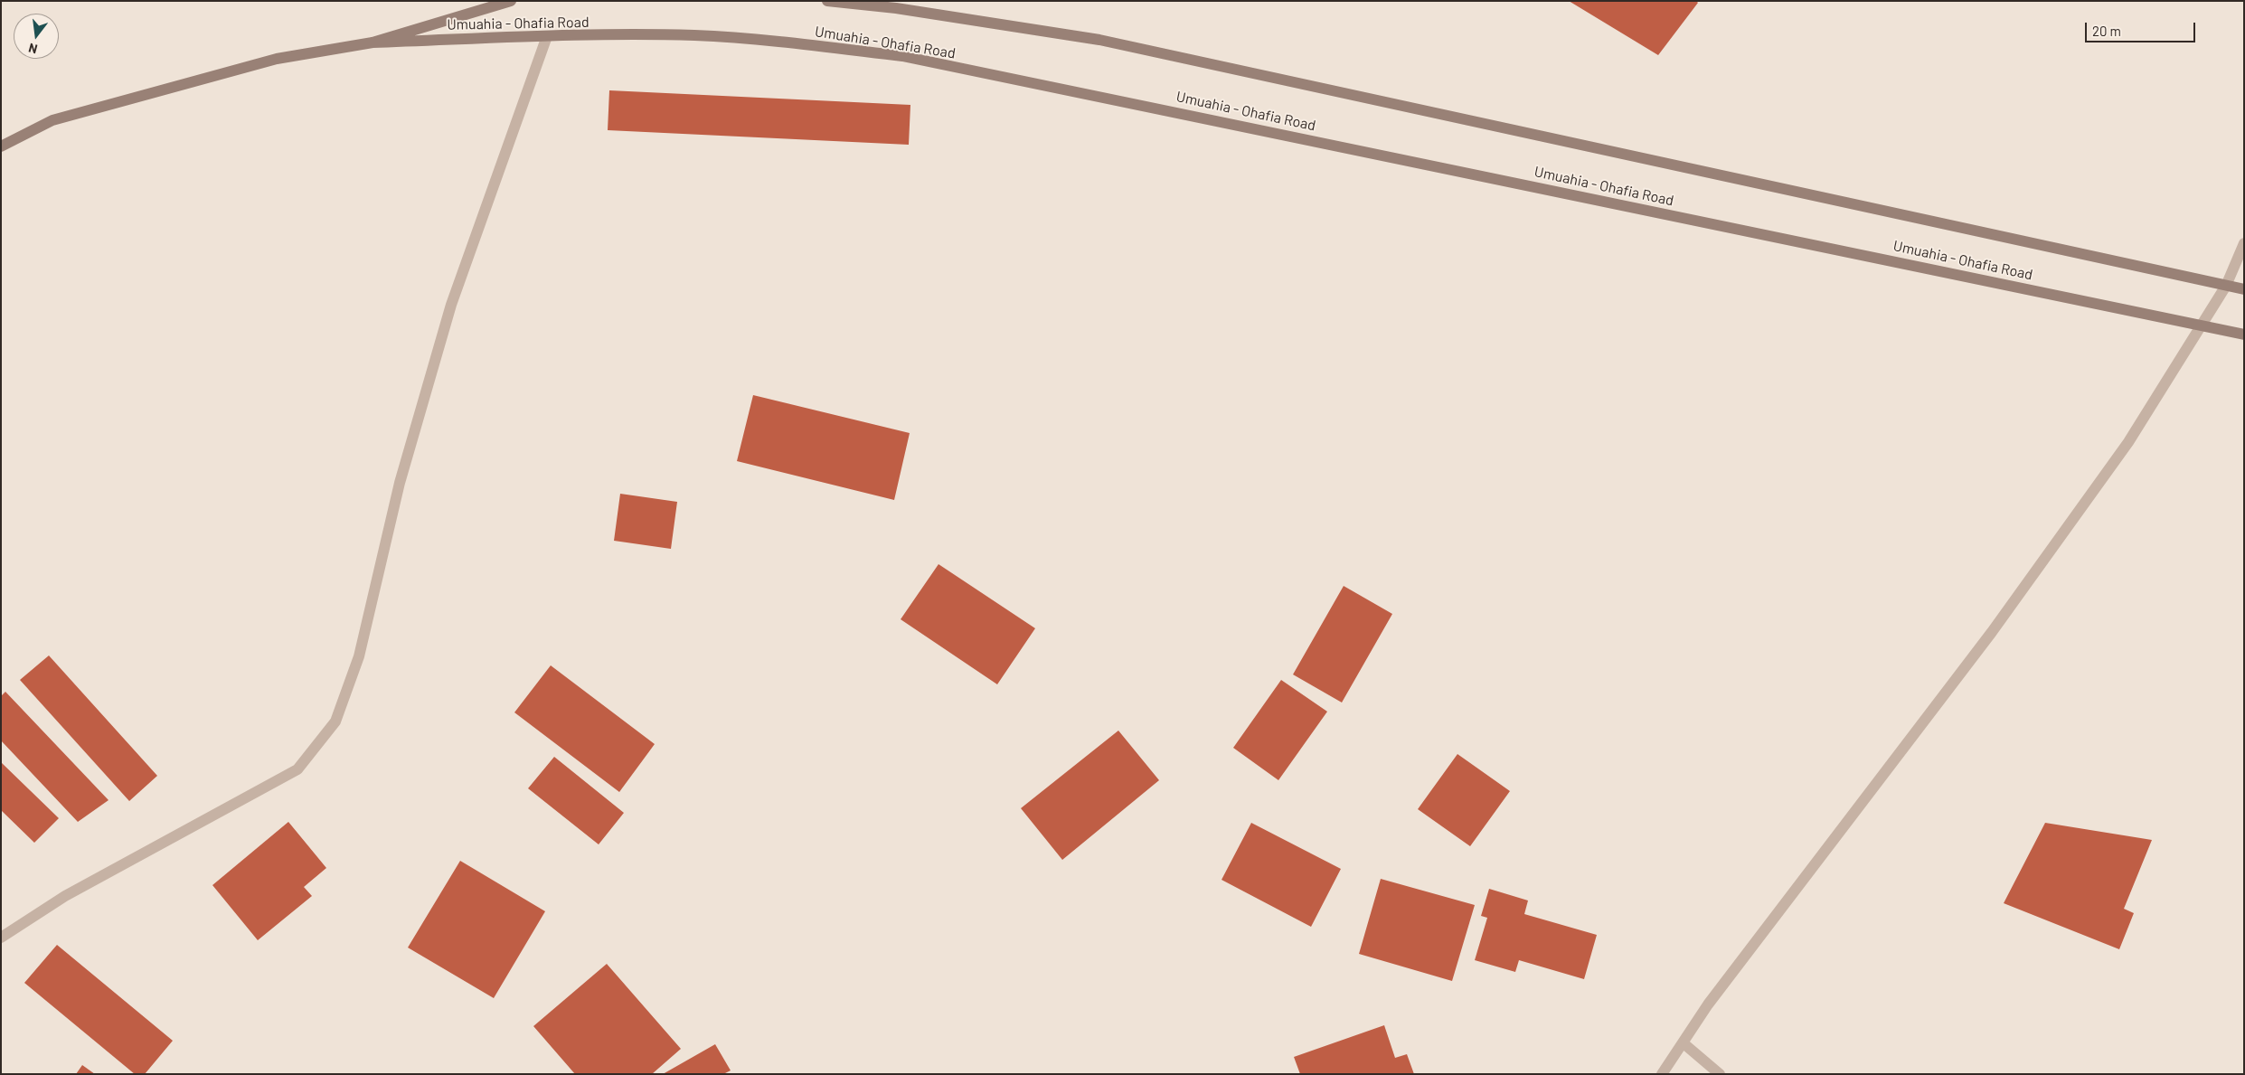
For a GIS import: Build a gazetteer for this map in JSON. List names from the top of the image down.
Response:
{
  "streets": {
    "main road": ["Umuahia - Ohafia Road"]
  },
  "scale_bar": "20 m",
  "north": "bottom"
}
